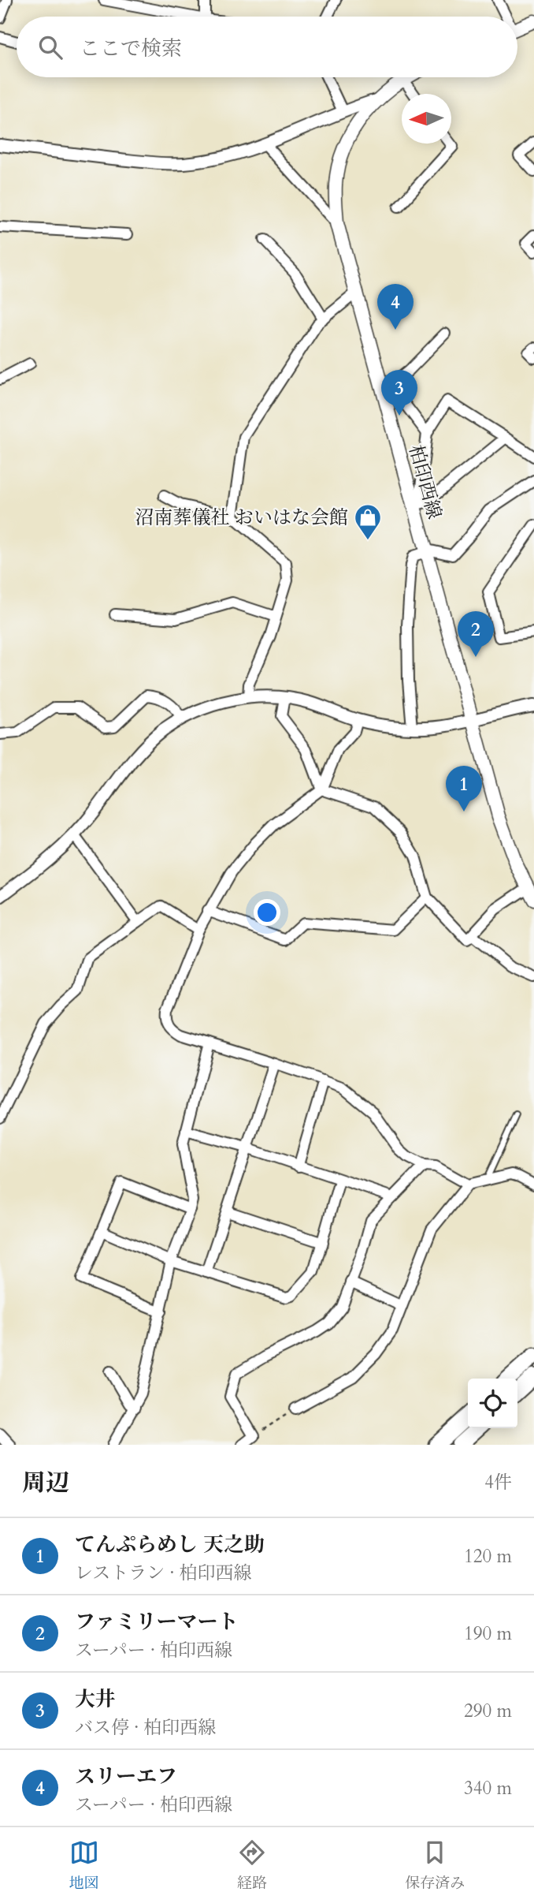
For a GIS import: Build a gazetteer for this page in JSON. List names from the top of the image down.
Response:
{
  "streets": {
    "main road": ["柏印西線"]
  },
  "places": {
    "shop": ["沼南葬儀社 おいはな会館"]
  },
  "north": "left",
  "page": {
    "search": "ここで検索",
    "pins": [
      "4",
      "3",
      "2",
      "1"
    ],
    "heading": ["周辺", "4件"],
    "list": [
      {
        "mark": "1",
        "name": "てんぷらめし 天之助",
        "note": "レストラン · 柏印西線",
        "value": "120 m"
      },
      {
        "mark": "2",
        "name": "ファミリーマート",
        "note": "スーパー · 柏印西線",
        "value": "190 m"
      },
      {
        "mark": "3",
        "name": "大井",
        "note": "バス停 · 柏印西線",
        "value": "290 m"
      },
      {
        "mark": "4",
        "name": "スリーエフ",
        "note": "スーパー · 柏印西線",
        "value": "340 m"
      }
    ],
    "nav": ["地図", "経路", "保存済み"]
  }
}
